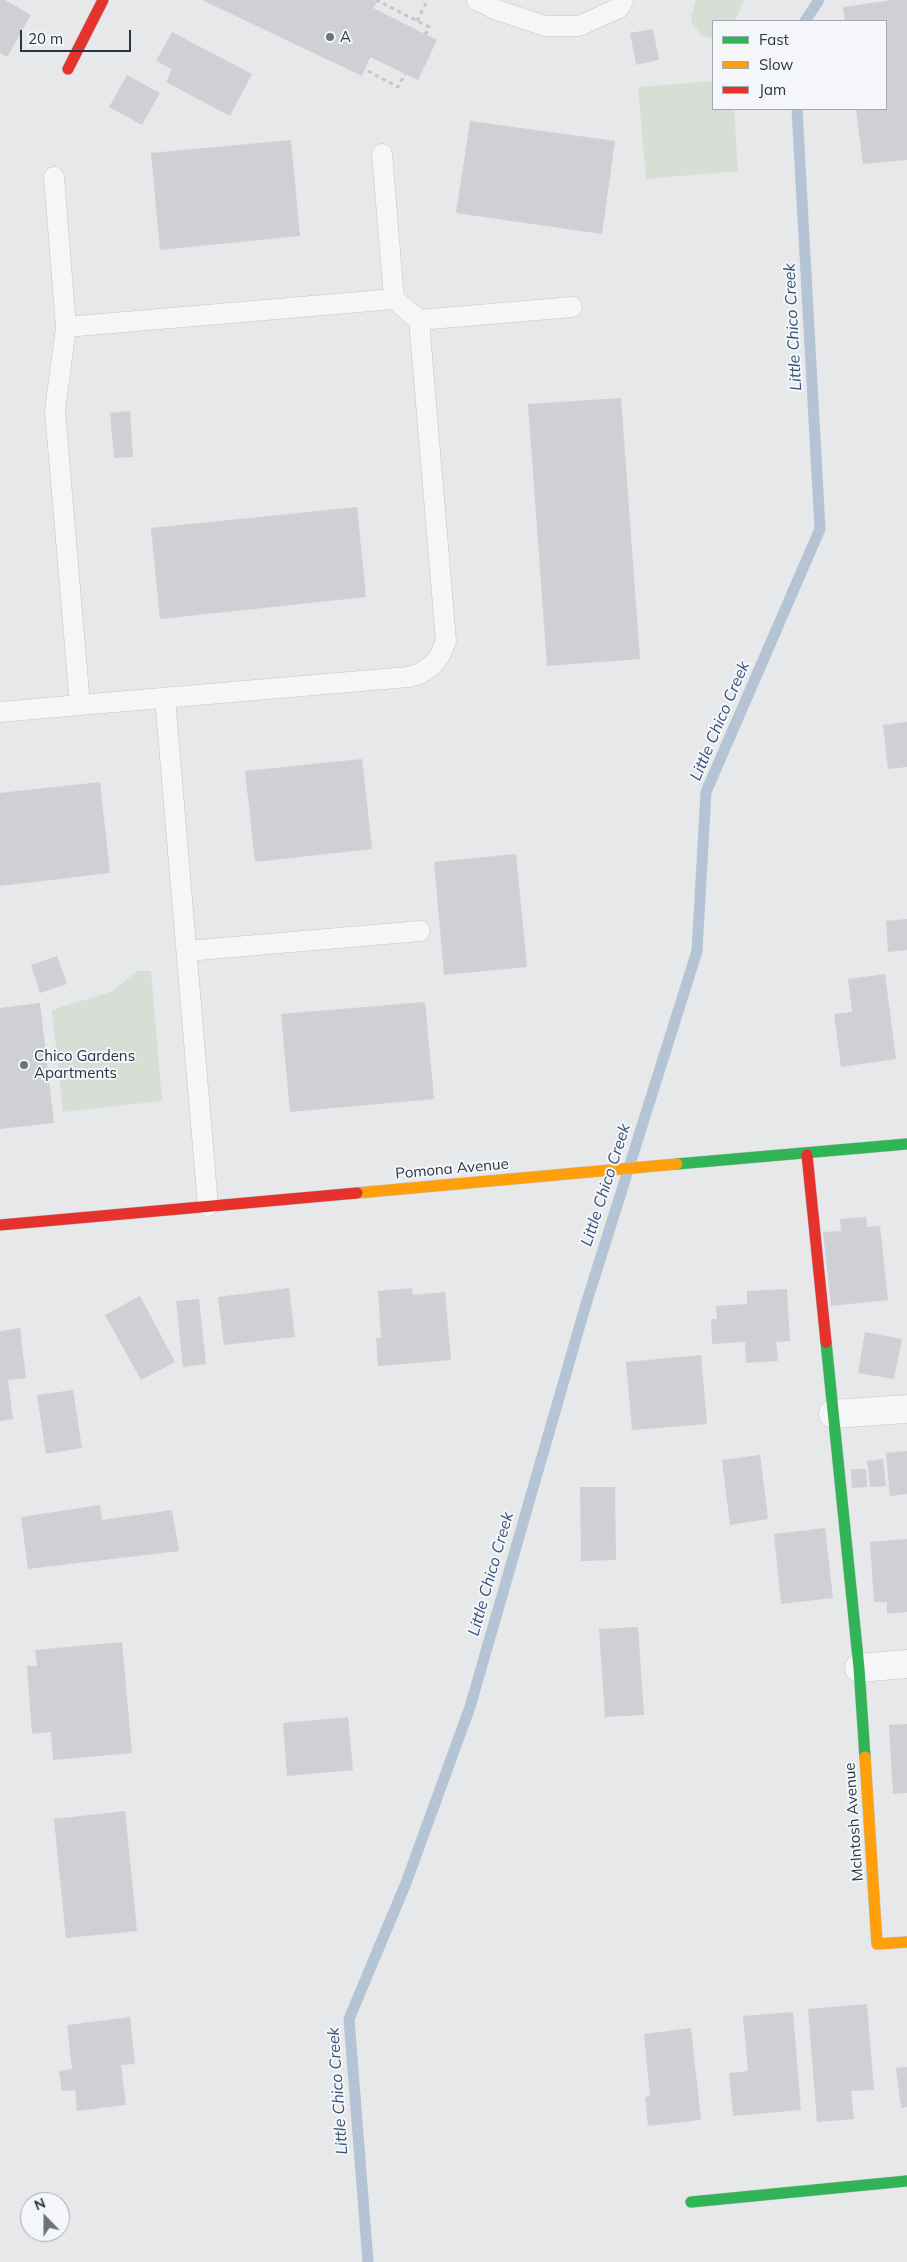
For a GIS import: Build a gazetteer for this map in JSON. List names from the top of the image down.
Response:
{
  "streets": {
    "street": ["Pomona Avenue", "McIntosh Avenue"]
  },
  "water": ["Little Chico Creek"],
  "places": ["A", "Chico Gardens Apartments"],
  "legend": ["Fast", "Slow", "Jam"],
  "scale_bar": "20 m",
  "north": "top"
}
